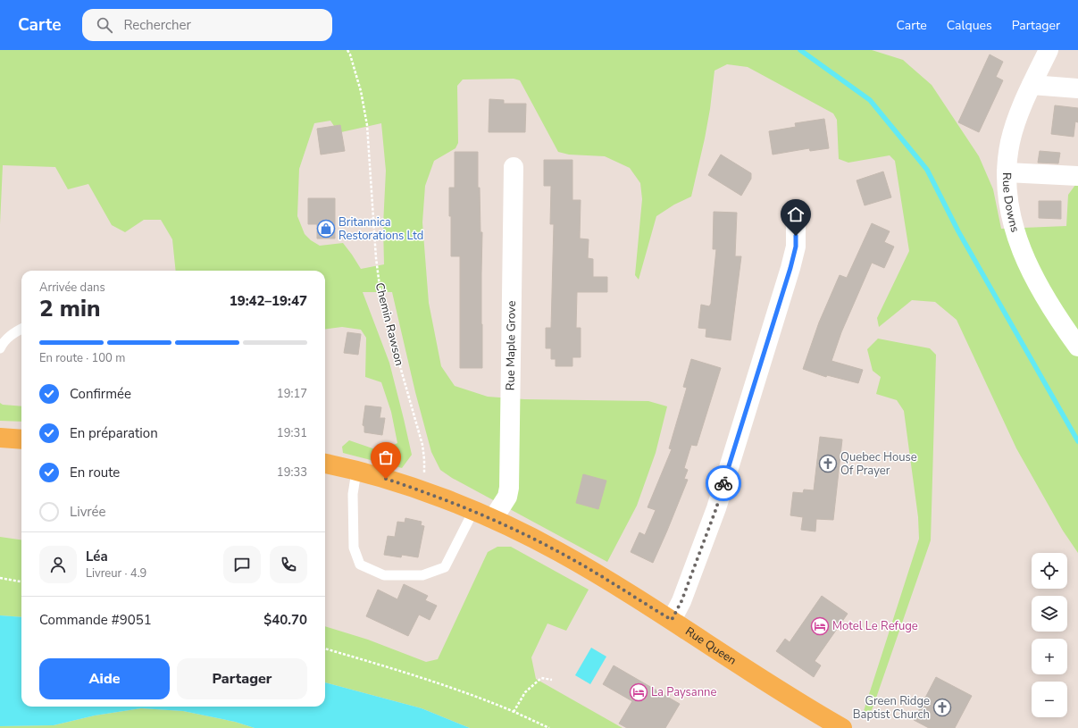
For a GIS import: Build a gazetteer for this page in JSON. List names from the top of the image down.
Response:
{
  "streets": {
    "main road": ["Rue Queen"],
    "street": ["Rue Downs", "Rue Maple Grove"],
    "path": ["Chemin Rawson"]
  },
  "crossings": [
    ["Chemin Rawson", "Rue Queen"],
    ["Rue Maple Grove", "Rue Queen"]
  ],
  "places": {
    "shop": ["Britannica Restorations Ltd"],
    "church": ["Quebec House Of Prayer", "Green Ridge Baptist Church"],
    "hotel": ["Motel Le Refuge", "La Paysanne"]
  },
  "page": {
    "header": "Carte",
    "search": "Rechercher",
    "nav": ["Carte", "Calques", "Partager"],
    "heading": ["2 min", "Arrivée dans", "19:42–19:47"],
    "panel": [
      "Léa",
      "Livreur · 4.9",
      "Commande #9051",
      "$40.70"
    ],
    "bar": "En route · 100 m",
    "list": [
      ["Confirmée", "19:17"],
      ["En préparation", "19:31"],
      ["En route", "19:33"],
      "Livrée"
    ],
    "map_buttons": ["+", "−"],
    "buttons": ["Aide", "Partager"]
  }
}
